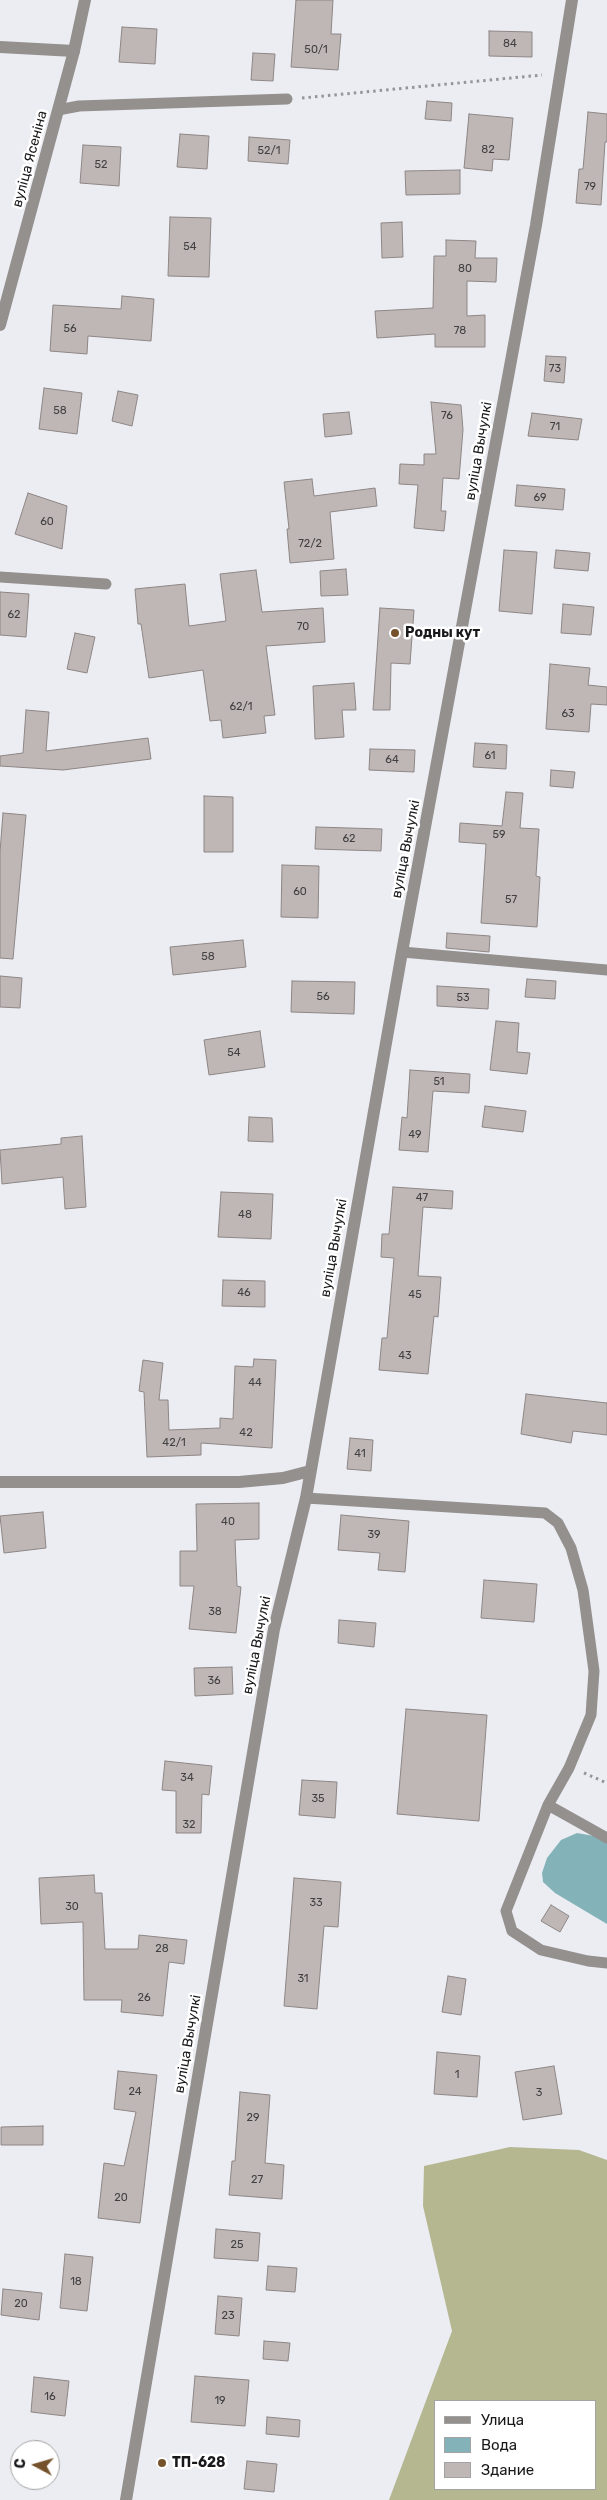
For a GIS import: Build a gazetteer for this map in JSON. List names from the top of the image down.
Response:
{
  "streets": {
    "street": ["вуліца Ясеніна", "вуліца Вычулкі"]
  },
  "places": ["Родны кут", "ТП-628"],
  "house_numbers": [
    "84",
    "50/1",
    "82",
    "52/1",
    "52",
    "79",
    "54",
    "80",
    "56",
    "78",
    "73",
    "58",
    "76",
    "71",
    "69",
    "60",
    "72/2",
    "62",
    "70",
    "62/1",
    "63",
    "61",
    "64",
    "59",
    "62",
    "60",
    "57",
    "58",
    "56",
    "53",
    "54",
    "51",
    "49",
    "47",
    "48",
    "46",
    "45",
    "43",
    "44",
    "42",
    "42/1",
    "41",
    "40",
    "39",
    "38",
    "36",
    "34",
    "35",
    "32",
    "33",
    "30",
    "28",
    "31",
    "26",
    "1",
    "24",
    "3",
    "29",
    "27",
    "20",
    "25",
    "18",
    "20",
    "23",
    "16",
    "19"
  ],
  "legend": ["Улица", "Вода", "Здание"],
  "north": "left"
}
